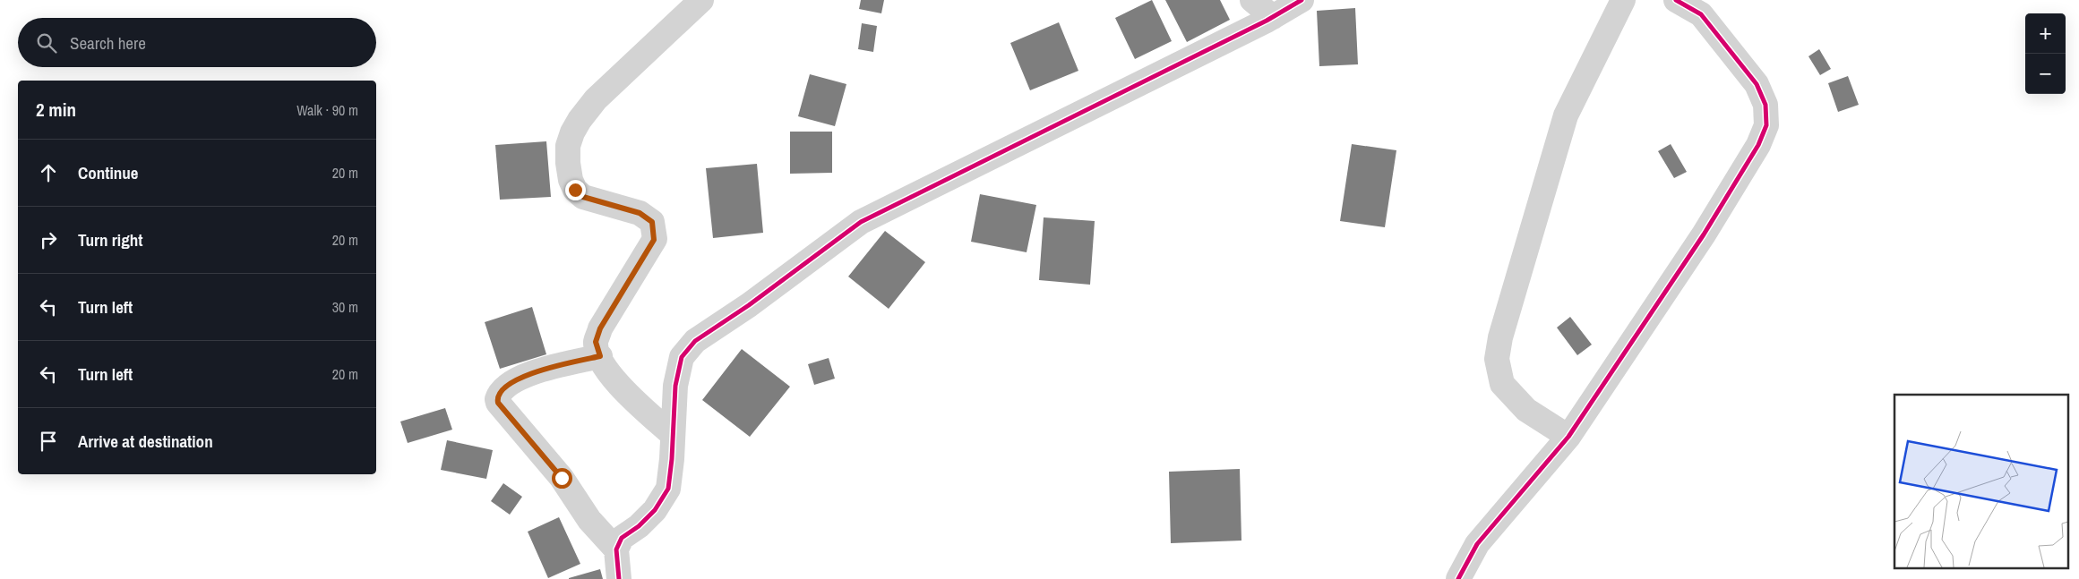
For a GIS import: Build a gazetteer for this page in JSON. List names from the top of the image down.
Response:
{
  "page": {
    "map_buttons": ["+", "−"],
    "search": "Search here",
    "heading": ["2 min", "Walk · 90 m"],
    "list": [
      ["Continue", "20 m"],
      ["Turn right", "20 m"],
      ["Turn left", "30 m"],
      ["Turn left", "20 m"],
      "Arrive at destination"
    ]
  }
}
